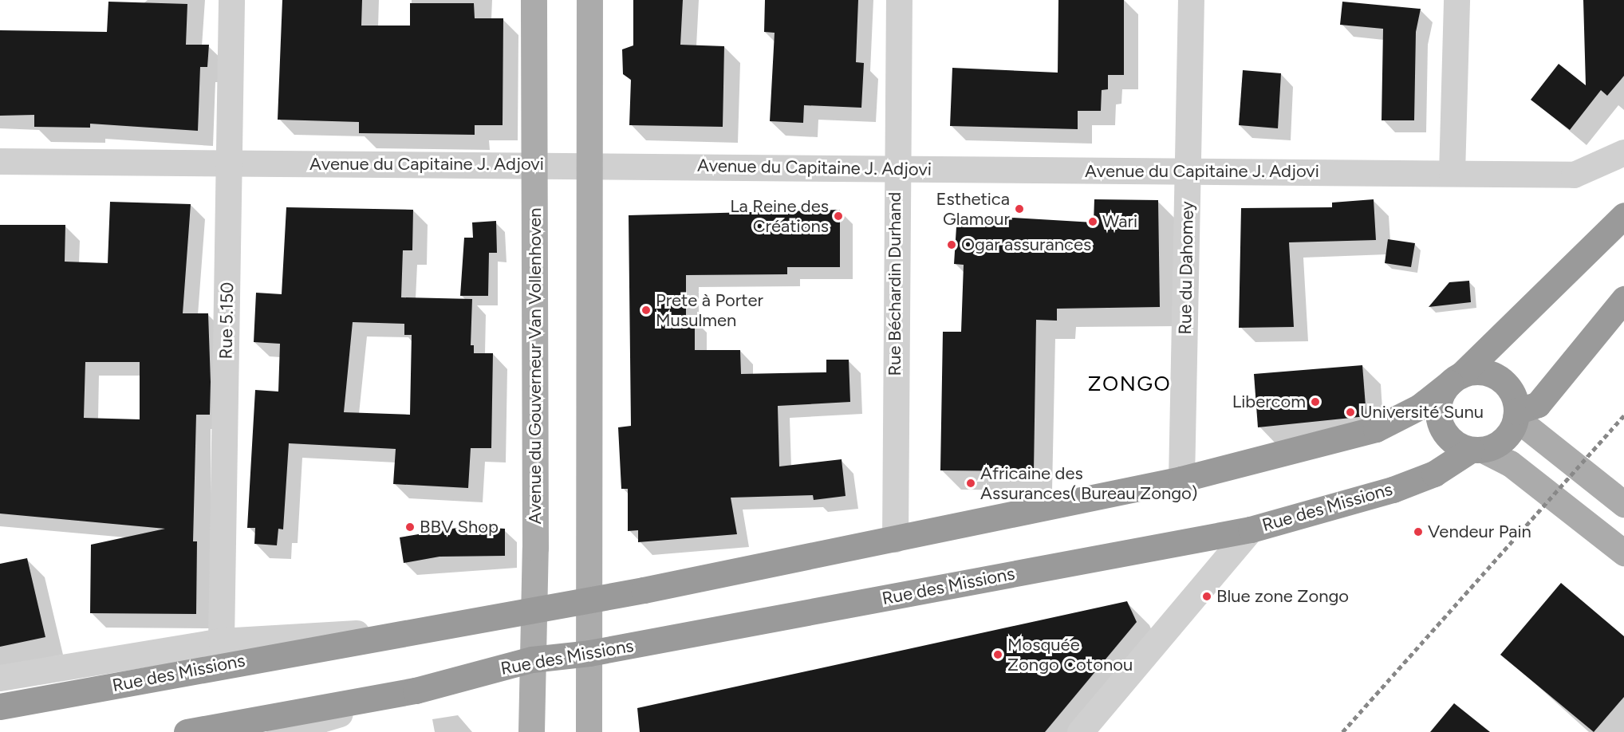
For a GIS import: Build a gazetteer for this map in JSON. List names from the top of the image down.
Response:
{
  "streets": {
    "highway": ["Rue des Missions"],
    "main road": ["Avenue du Gouverneur Van Vollenhoven"],
    "street": [
      "Avenue du Capitaine J. Adjovi",
      "Rue du Dahomey",
      "Rue Béchardin Durhand",
      "Rue 5.150"
    ]
  },
  "crossings": [
    ["Avenue du Capitaine J. Adjovi", "Rue du Dahomey"],
    ["Avenue du Capitaine J. Adjovi", "Rue Béchardin Durhand"],
    ["Avenue du Capitaine J. Adjovi", "Rue 5.150"],
    ["Avenue du Capitaine J. Adjovi", "Avenue du Gouverneur Van Vollenhoven"],
    ["Rue du Dahomey", "Rue des Missions"],
    ["Rue Béchardin Durhand", "Rue des Missions"],
    ["Rue 5.150", "Rue des Missions"],
    ["Avenue du Gouverneur Van Vollenhoven", "Rue des Missions"]
  ],
  "districts": ["ZONGO"],
  "places": [
    "Esthetica Glamour",
    "La Reine des Créations",
    "Wari",
    "Ogar assurances",
    "Prete à Porter Musulmen",
    "Libercom",
    "Université Sunu",
    "Africaine des Assurances( Bureau Zongo)",
    "BBV Shop",
    "Vendeur Pain",
    "Blue zone Zongo",
    "Mosquée Zongo Cotonou"
  ]
}
